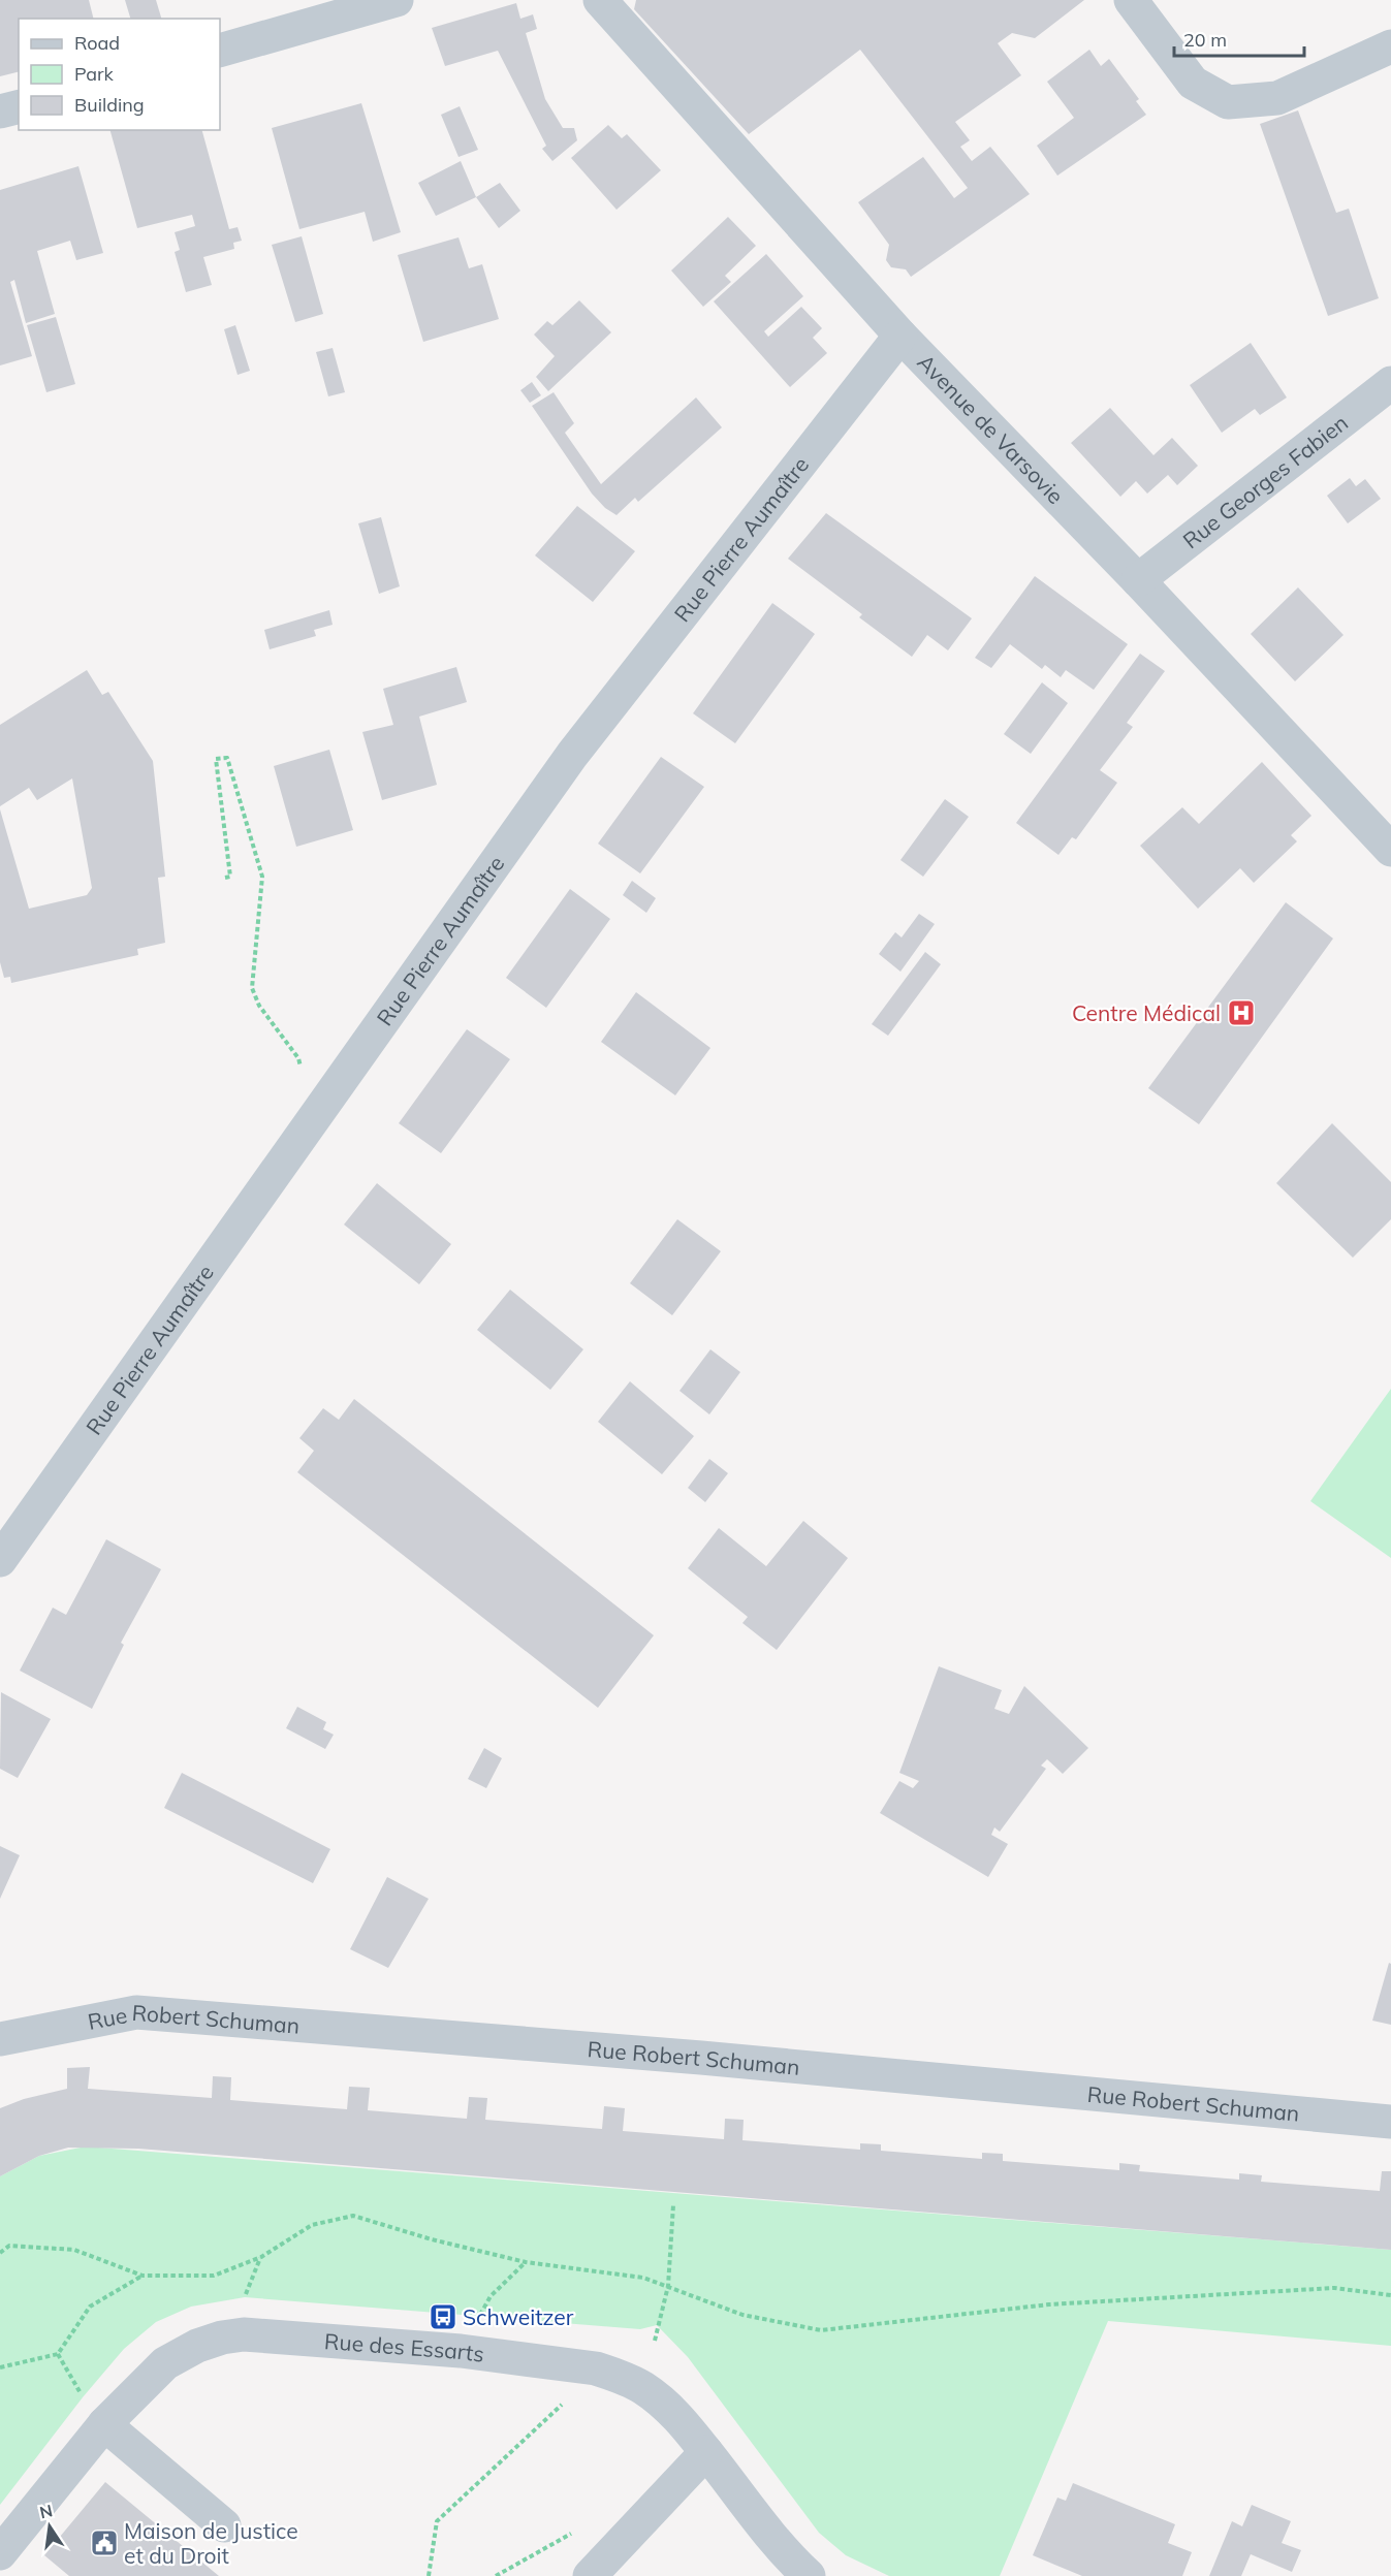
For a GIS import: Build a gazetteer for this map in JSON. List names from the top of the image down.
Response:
{
  "streets": {
    "street": [
      "Avenue de Varsovie",
      "Rue Georges Fabien",
      "Rue Pierre Aumaître",
      "Rue Robert Schuman",
      "Rue des Essarts"
    ]
  },
  "crossings": [
    ["Avenue de Varsovie", "Rue Georges Fabien"],
    ["Avenue de Varsovie", "Rue Pierre Aumaître"]
  ],
  "places": {
    "hospital": ["Centre Médical"],
    "bus stop": ["Schweitzer"],
    "public building": ["Maison de Justice et du Droit"]
  },
  "legend": ["Road", "Park", "Building"],
  "scale_bar": "20 m",
  "north": "top"
}
